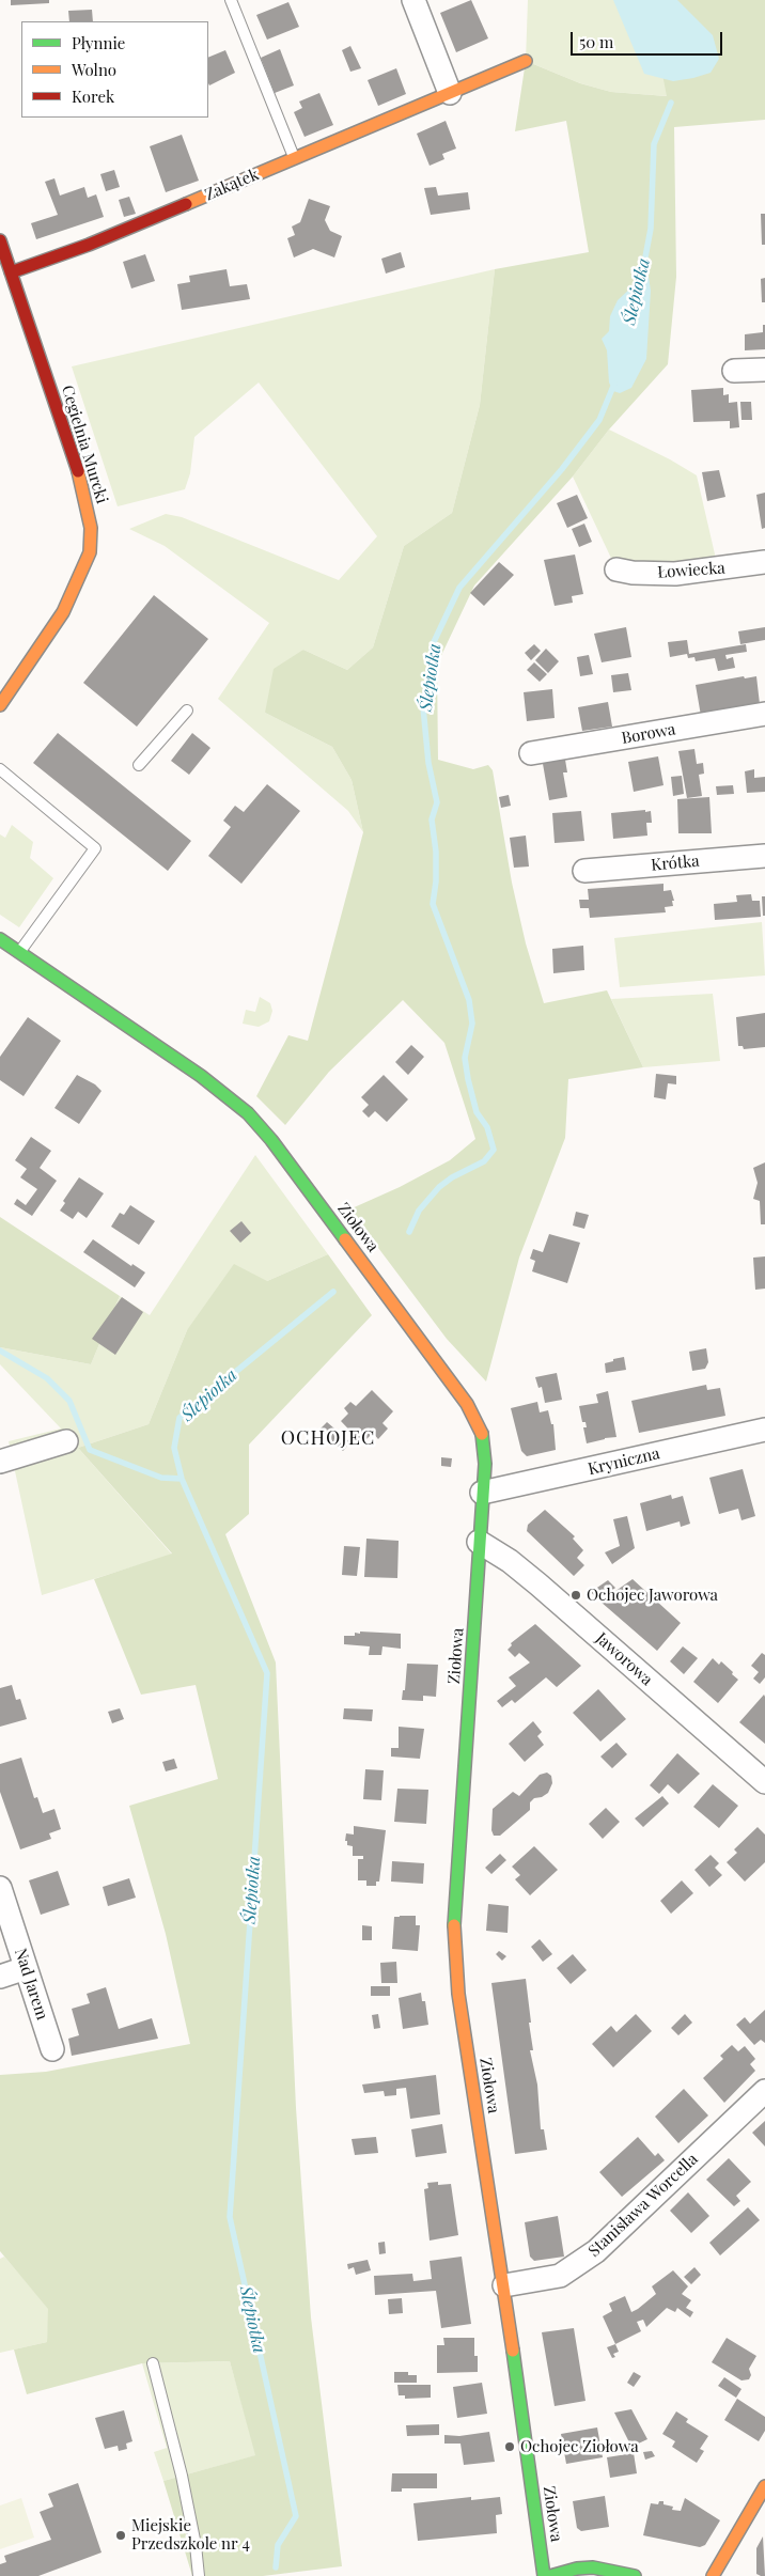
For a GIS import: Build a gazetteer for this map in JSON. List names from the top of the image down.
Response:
{
  "streets": {
    "street": [
      "Zakątek",
      "Cegielnia Murcki",
      "Łowiecka",
      "Borowa",
      "Krótka",
      "Ziołowa",
      "Kryniczna",
      "Jaworowa",
      "Nad Jarem",
      "Stanisława Worcella"
    ]
  },
  "crossings": [
    ["Zakątek", "Cegielnia Murcki"],
    ["Ziołowa", "Kryniczna"],
    ["Ziołowa", "Jaworowa"],
    ["Ziołowa", "Stanisława Worcella"]
  ],
  "districts": ["OCHOJEC"],
  "water": ["Ślepiotka"],
  "places": ["Ochojec Jaworowa", "Ochojec Ziołowa", "Miejskie Przedszkole nr 4"],
  "legend": ["Płynnie", "Wolno", "Korek"],
  "scale_bar": "50 m"
}
